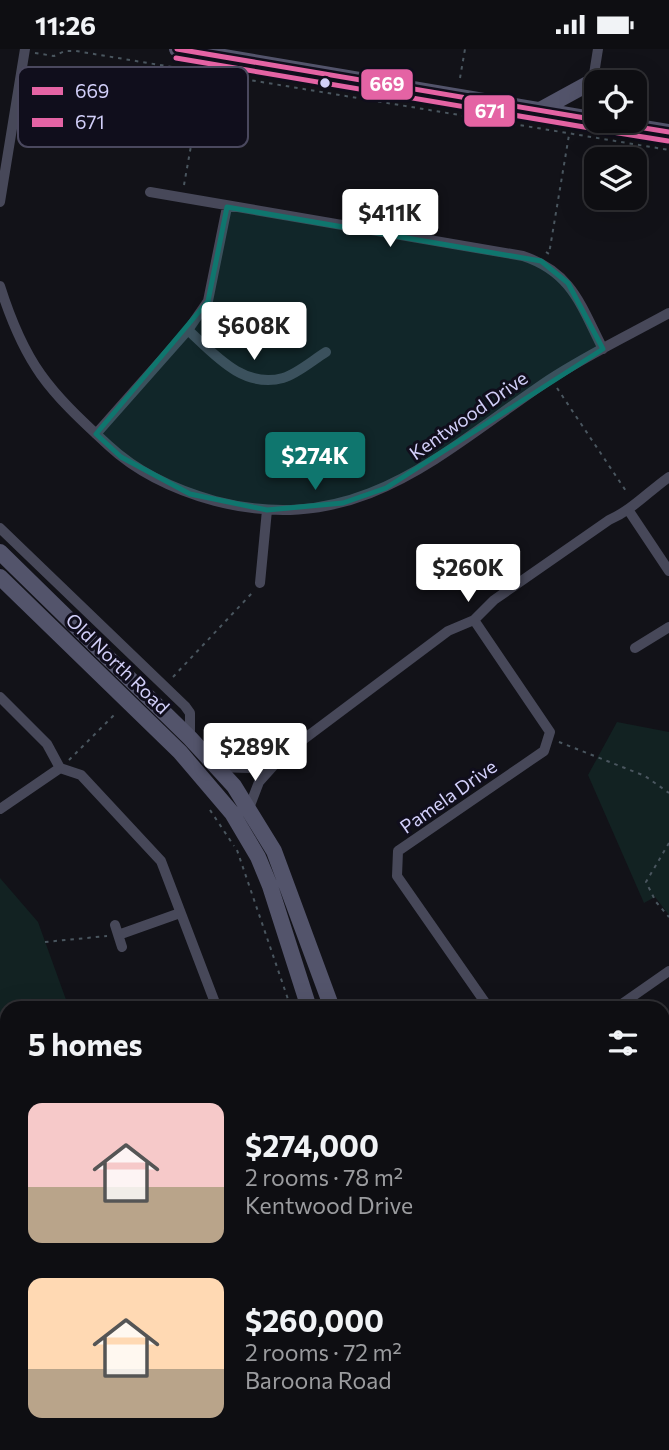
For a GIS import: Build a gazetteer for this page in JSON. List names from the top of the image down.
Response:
{
  "streets": {
    "main road": ["Old North Road"],
    "street": ["Kentwood Drive", "Pamela Drive"]
  },
  "lines": ["transit line 669", "transit line 671"],
  "legend": ["669", "671"],
  "page": {
    "status": "11:26",
    "price": [
      "$411K",
      "$608K",
      "$274K",
      "$260K",
      "$289K"
    ],
    "heading": "5 homes",
    "list": [
      {
        "name": "$274,000",
        "note": "2 rooms · 78 m² · Kentwood Drive"
      },
      {
        "name": "$260,000",
        "note": "2 rooms · 72 m² · Baroona Road"
      }
    ]
  }
}
